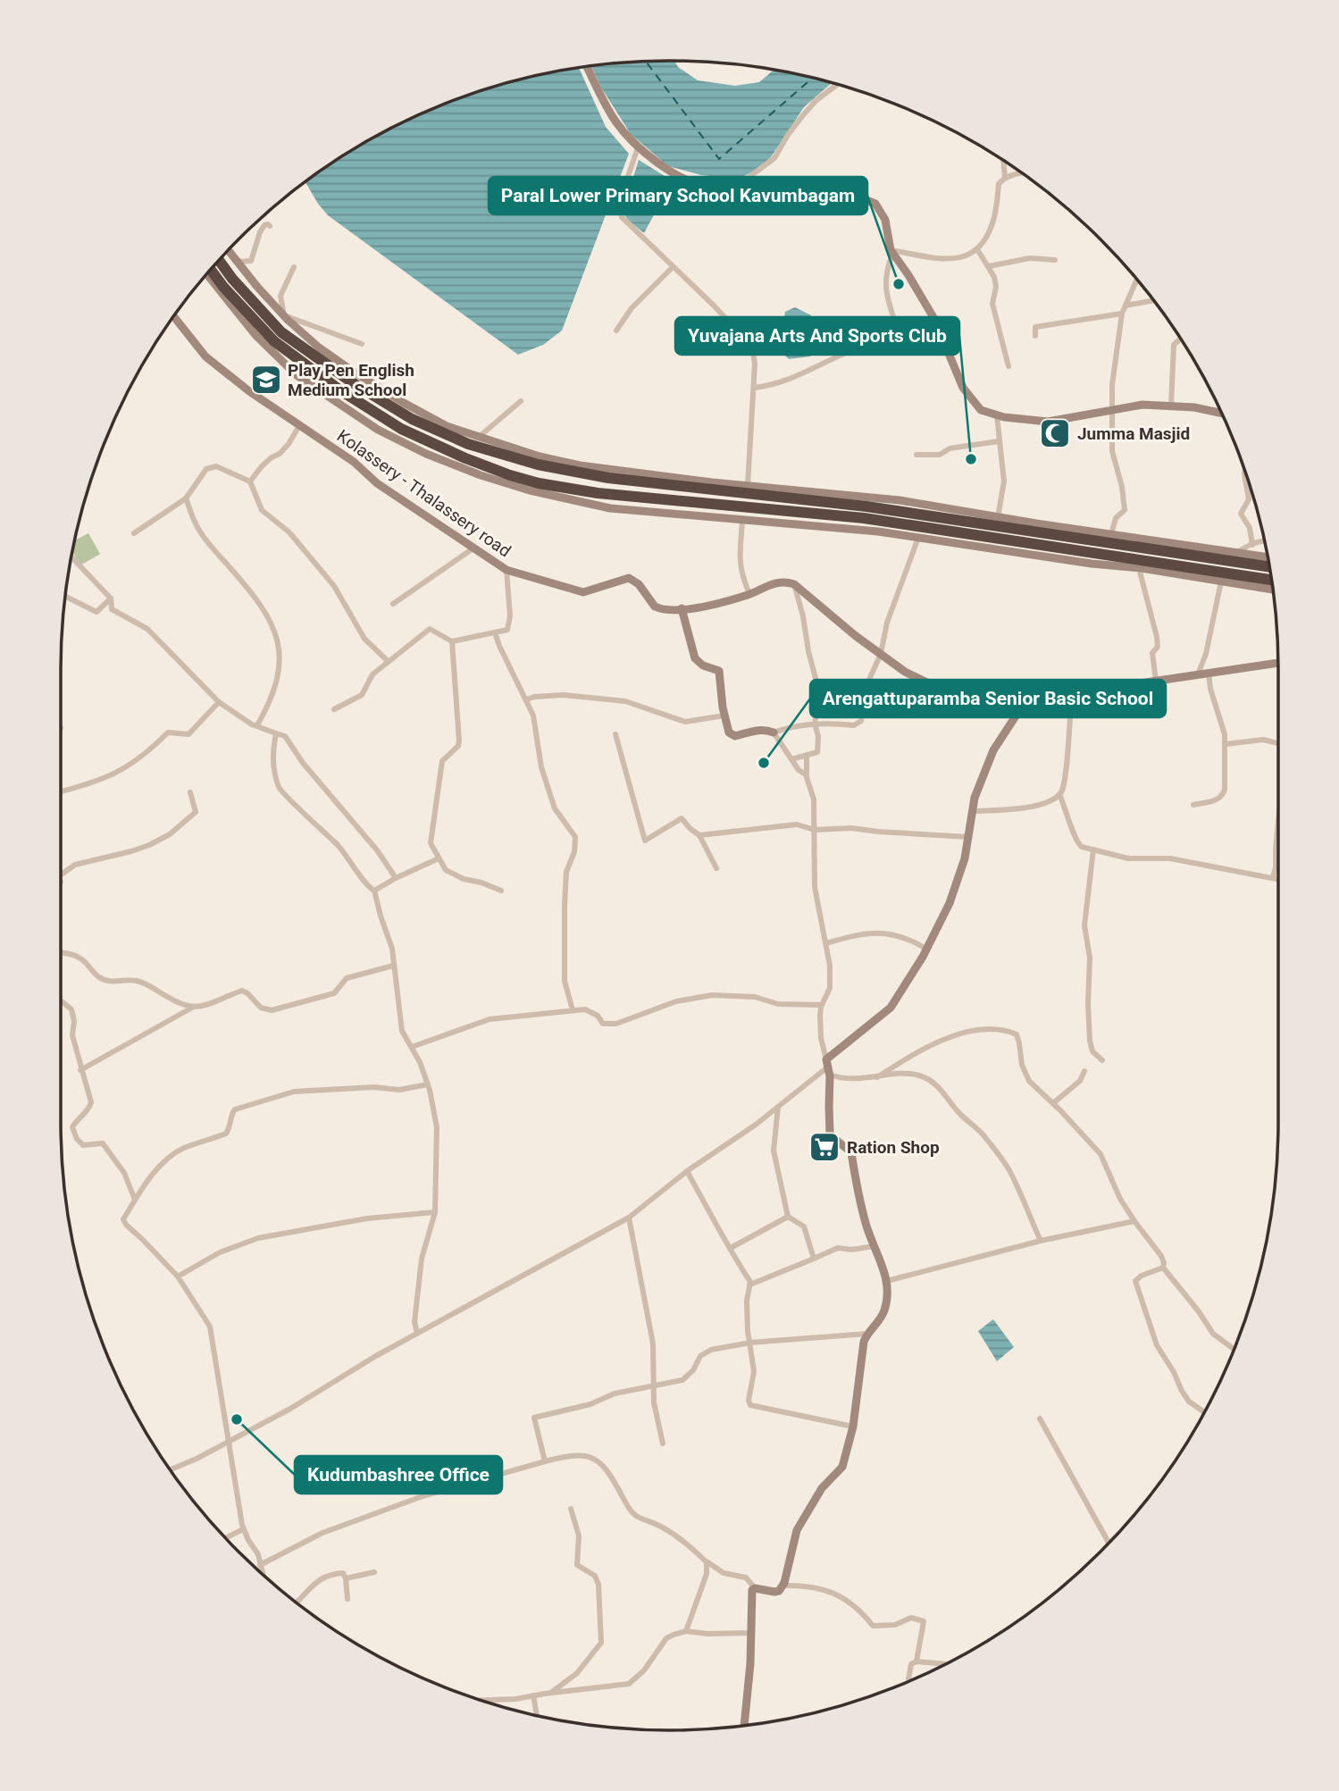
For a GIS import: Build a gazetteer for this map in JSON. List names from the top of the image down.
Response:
{
  "streets": {
    "main road": ["Kolassery - Thalassery road"]
  },
  "places": {
    "other": [
      "Paral Lower Primary School Kavumbagam",
      "Yuvajana Arts And Sports Club",
      "Arengattuparamba Senior Basic School",
      "Kudumbashree Office"
    ],
    "school or university": ["Play Pen English Medium School"],
    "mosque": ["Jumma Masjid"],
    "supermarket": ["Ration Shop"]
  }
}
